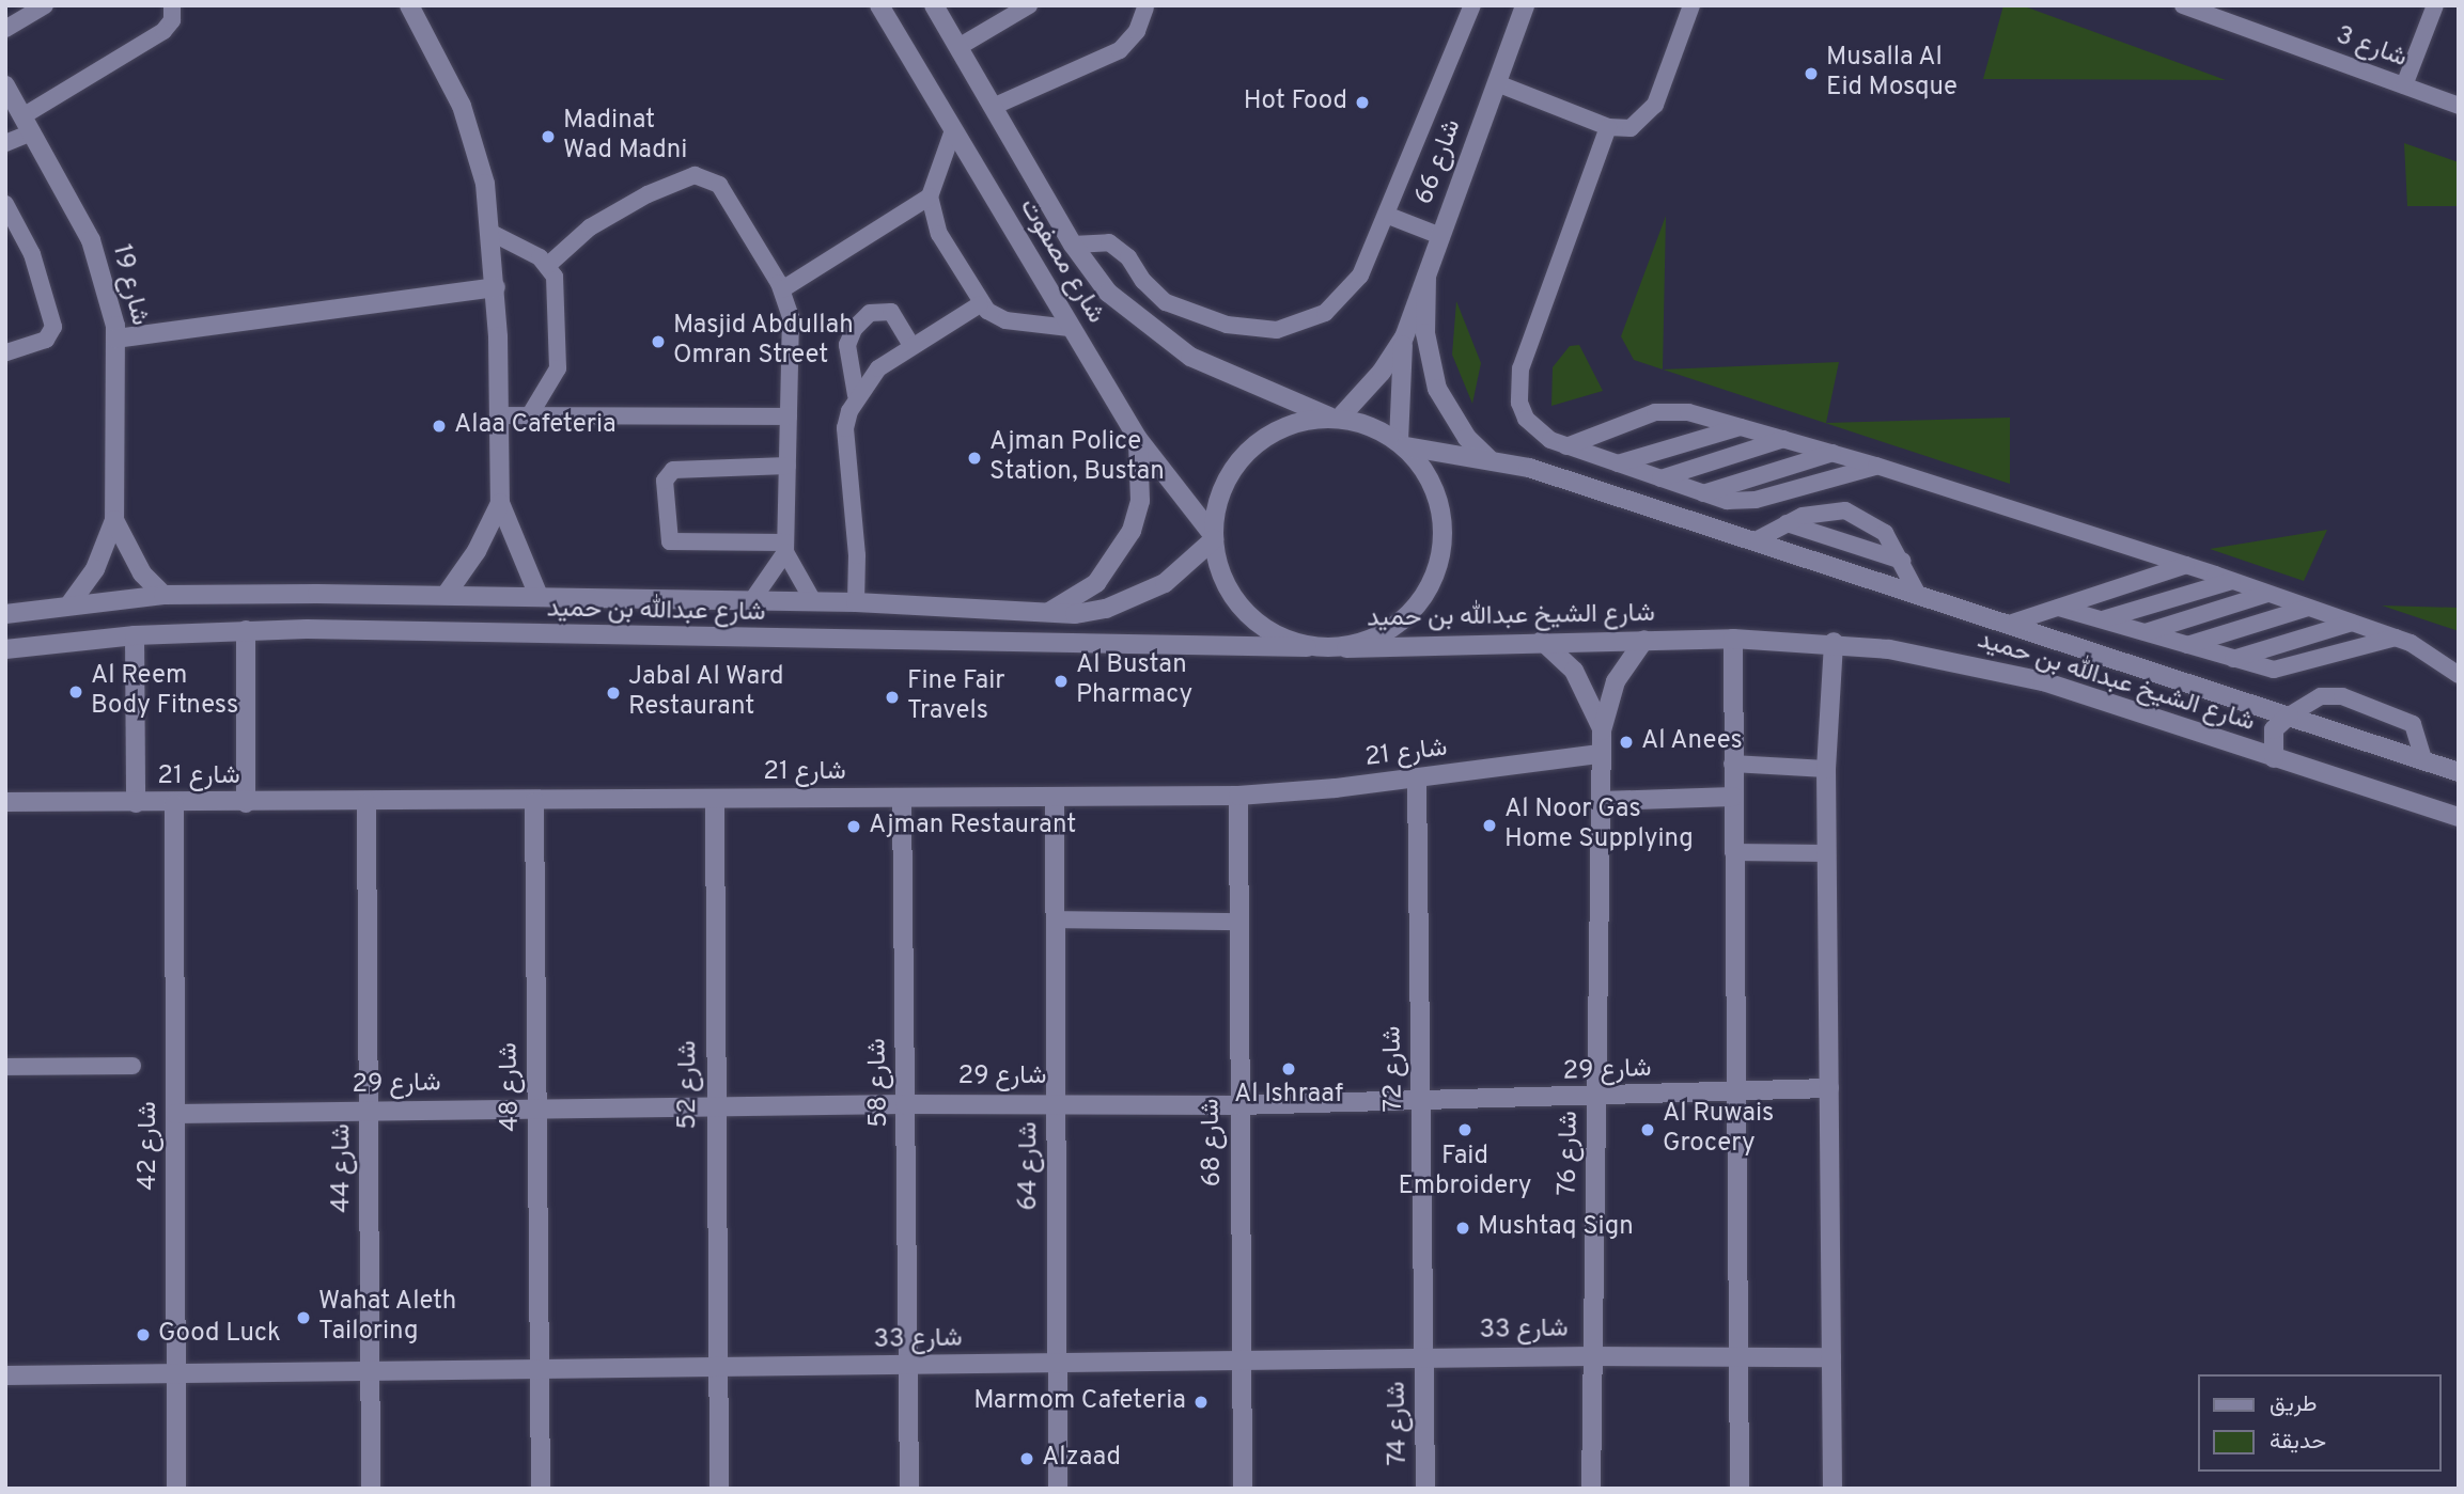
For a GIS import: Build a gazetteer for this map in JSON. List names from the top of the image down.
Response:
{
  "streets": {
    "street": [
      "شارع 66",
      "شارع مصفوت",
      "شارع 19",
      "شارع عبدالله بن حميد",
      "شارع الشيخ عبدالله بن حميد",
      "شارع 21",
      "شارع 72",
      "شارع 29",
      "شارع 58",
      "شارع 52",
      "شارع 48",
      "شارع 68",
      "شارع 42",
      "شارع 76",
      "شارع 64",
      "شارع 44",
      "شارع 33",
      "شارع 74"
    ],
    "lane": ["شارع 3"]
  },
  "crossings": [
    ["شارع 66", "شارع مصفوت"],
    ["شارع 66", "شارع عبدالله بن حميد"],
    ["شارع 66", "شارع الشيخ عبدالله بن حميد"],
    ["شارع مصفوت", "شارع عبدالله بن حميد"],
    ["شارع مصفوت", "شارع الشيخ عبدالله بن حميد"],
    ["شارع 19", "شارع عبدالله بن حميد"],
    ["شارع عبدالله بن حميد", "شارع الشيخ عبدالله بن حميد"],
    ["شارع الشيخ عبدالله بن حميد", "شارع 76"],
    ["شارع 21", "شارع 72"],
    ["شارع 21", "شارع 58"],
    ["شارع 21", "شارع 52"],
    ["شارع 21", "شارع 48"],
    ["شارع 21", "شارع 68"],
    ["شارع 21", "شارع 42"],
    ["شارع 21", "شارع 76"],
    ["شارع 21", "شارع 64"],
    ["شارع 21", "شارع 44"],
    ["شارع 72", "شارع 29"],
    ["شارع 72", "شارع 33"],
    ["شارع 72", "شارع 74"],
    ["شارع 29", "شارع 58"],
    ["شارع 29", "شارع 52"],
    ["شارع 29", "شارع 48"],
    ["شارع 29", "شارع 68"],
    ["شارع 29", "شارع 42"],
    ["شارع 29", "شارع 76"],
    ["شارع 29", "شارع 64"],
    ["شارع 29", "شارع 44"],
    ["شارع 58", "شارع 33"],
    ["شارع 52", "شارع 33"],
    ["شارع 48", "شارع 33"],
    ["شارع 68", "شارع 33"],
    ["شارع 42", "شارع 33"],
    ["شارع 76", "شارع 33"],
    ["شارع 64", "شارع 33"],
    ["شارع 44", "شارع 33"],
    ["شارع 33", "شارع 74"]
  ],
  "places": [
    "Musalla Al Eid Mosque",
    "Hot Food",
    "Madinat Wad Madni",
    "Masjid Abdullah Omran Street",
    "Alaa Cafeteria",
    "Ajman Police Station, Bustan",
    "Al Bustan Pharmacy",
    "Al Reem Body Fitness",
    "Jabal Al Ward Restaurant",
    "Fine Fair Travels",
    "Al Anees",
    "Al Noor Gas Home Supplying",
    "Ajman Restaurant",
    "Al Ishraaf",
    "Faid Embroidery",
    "Al Ruwais Grocery",
    "Mushtaq Sign",
    "Wahat Aleth Tailoring",
    "Good Luck",
    "Marmom Cafeteria",
    "Alzaad"
  ],
  "legend": ["طريق", "حديقة"]
}
